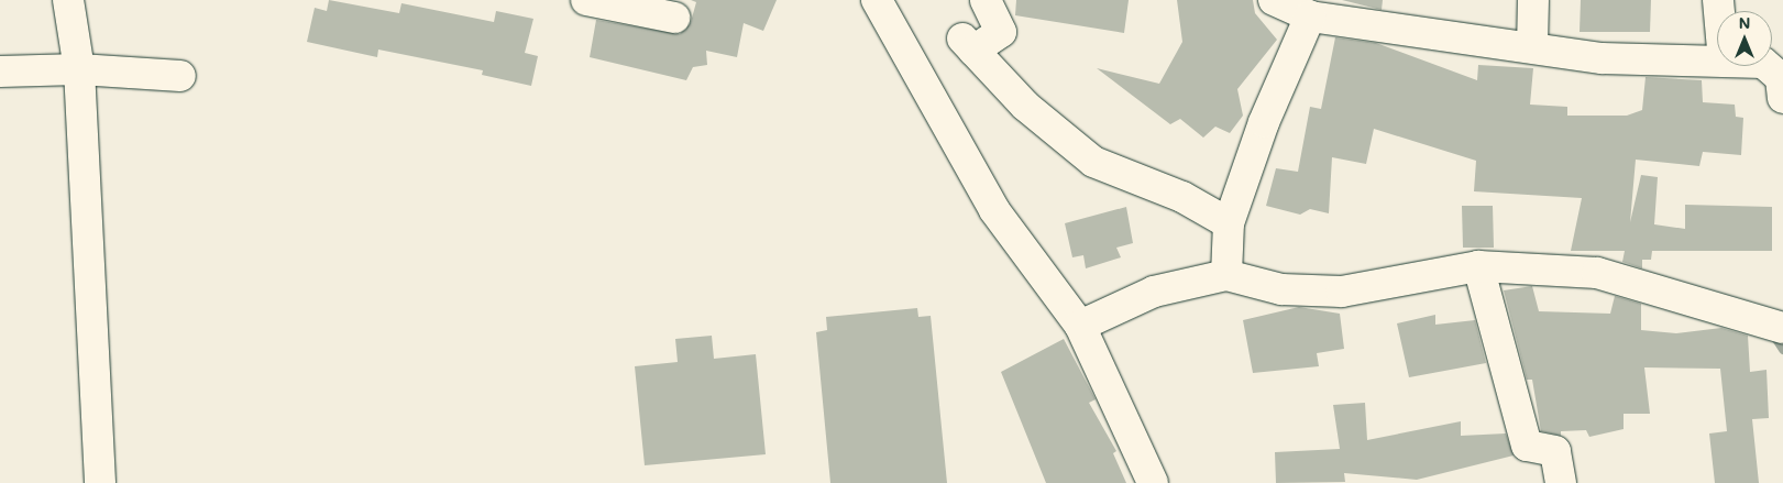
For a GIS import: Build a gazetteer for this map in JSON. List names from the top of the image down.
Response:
{
  "north": "top"
}
